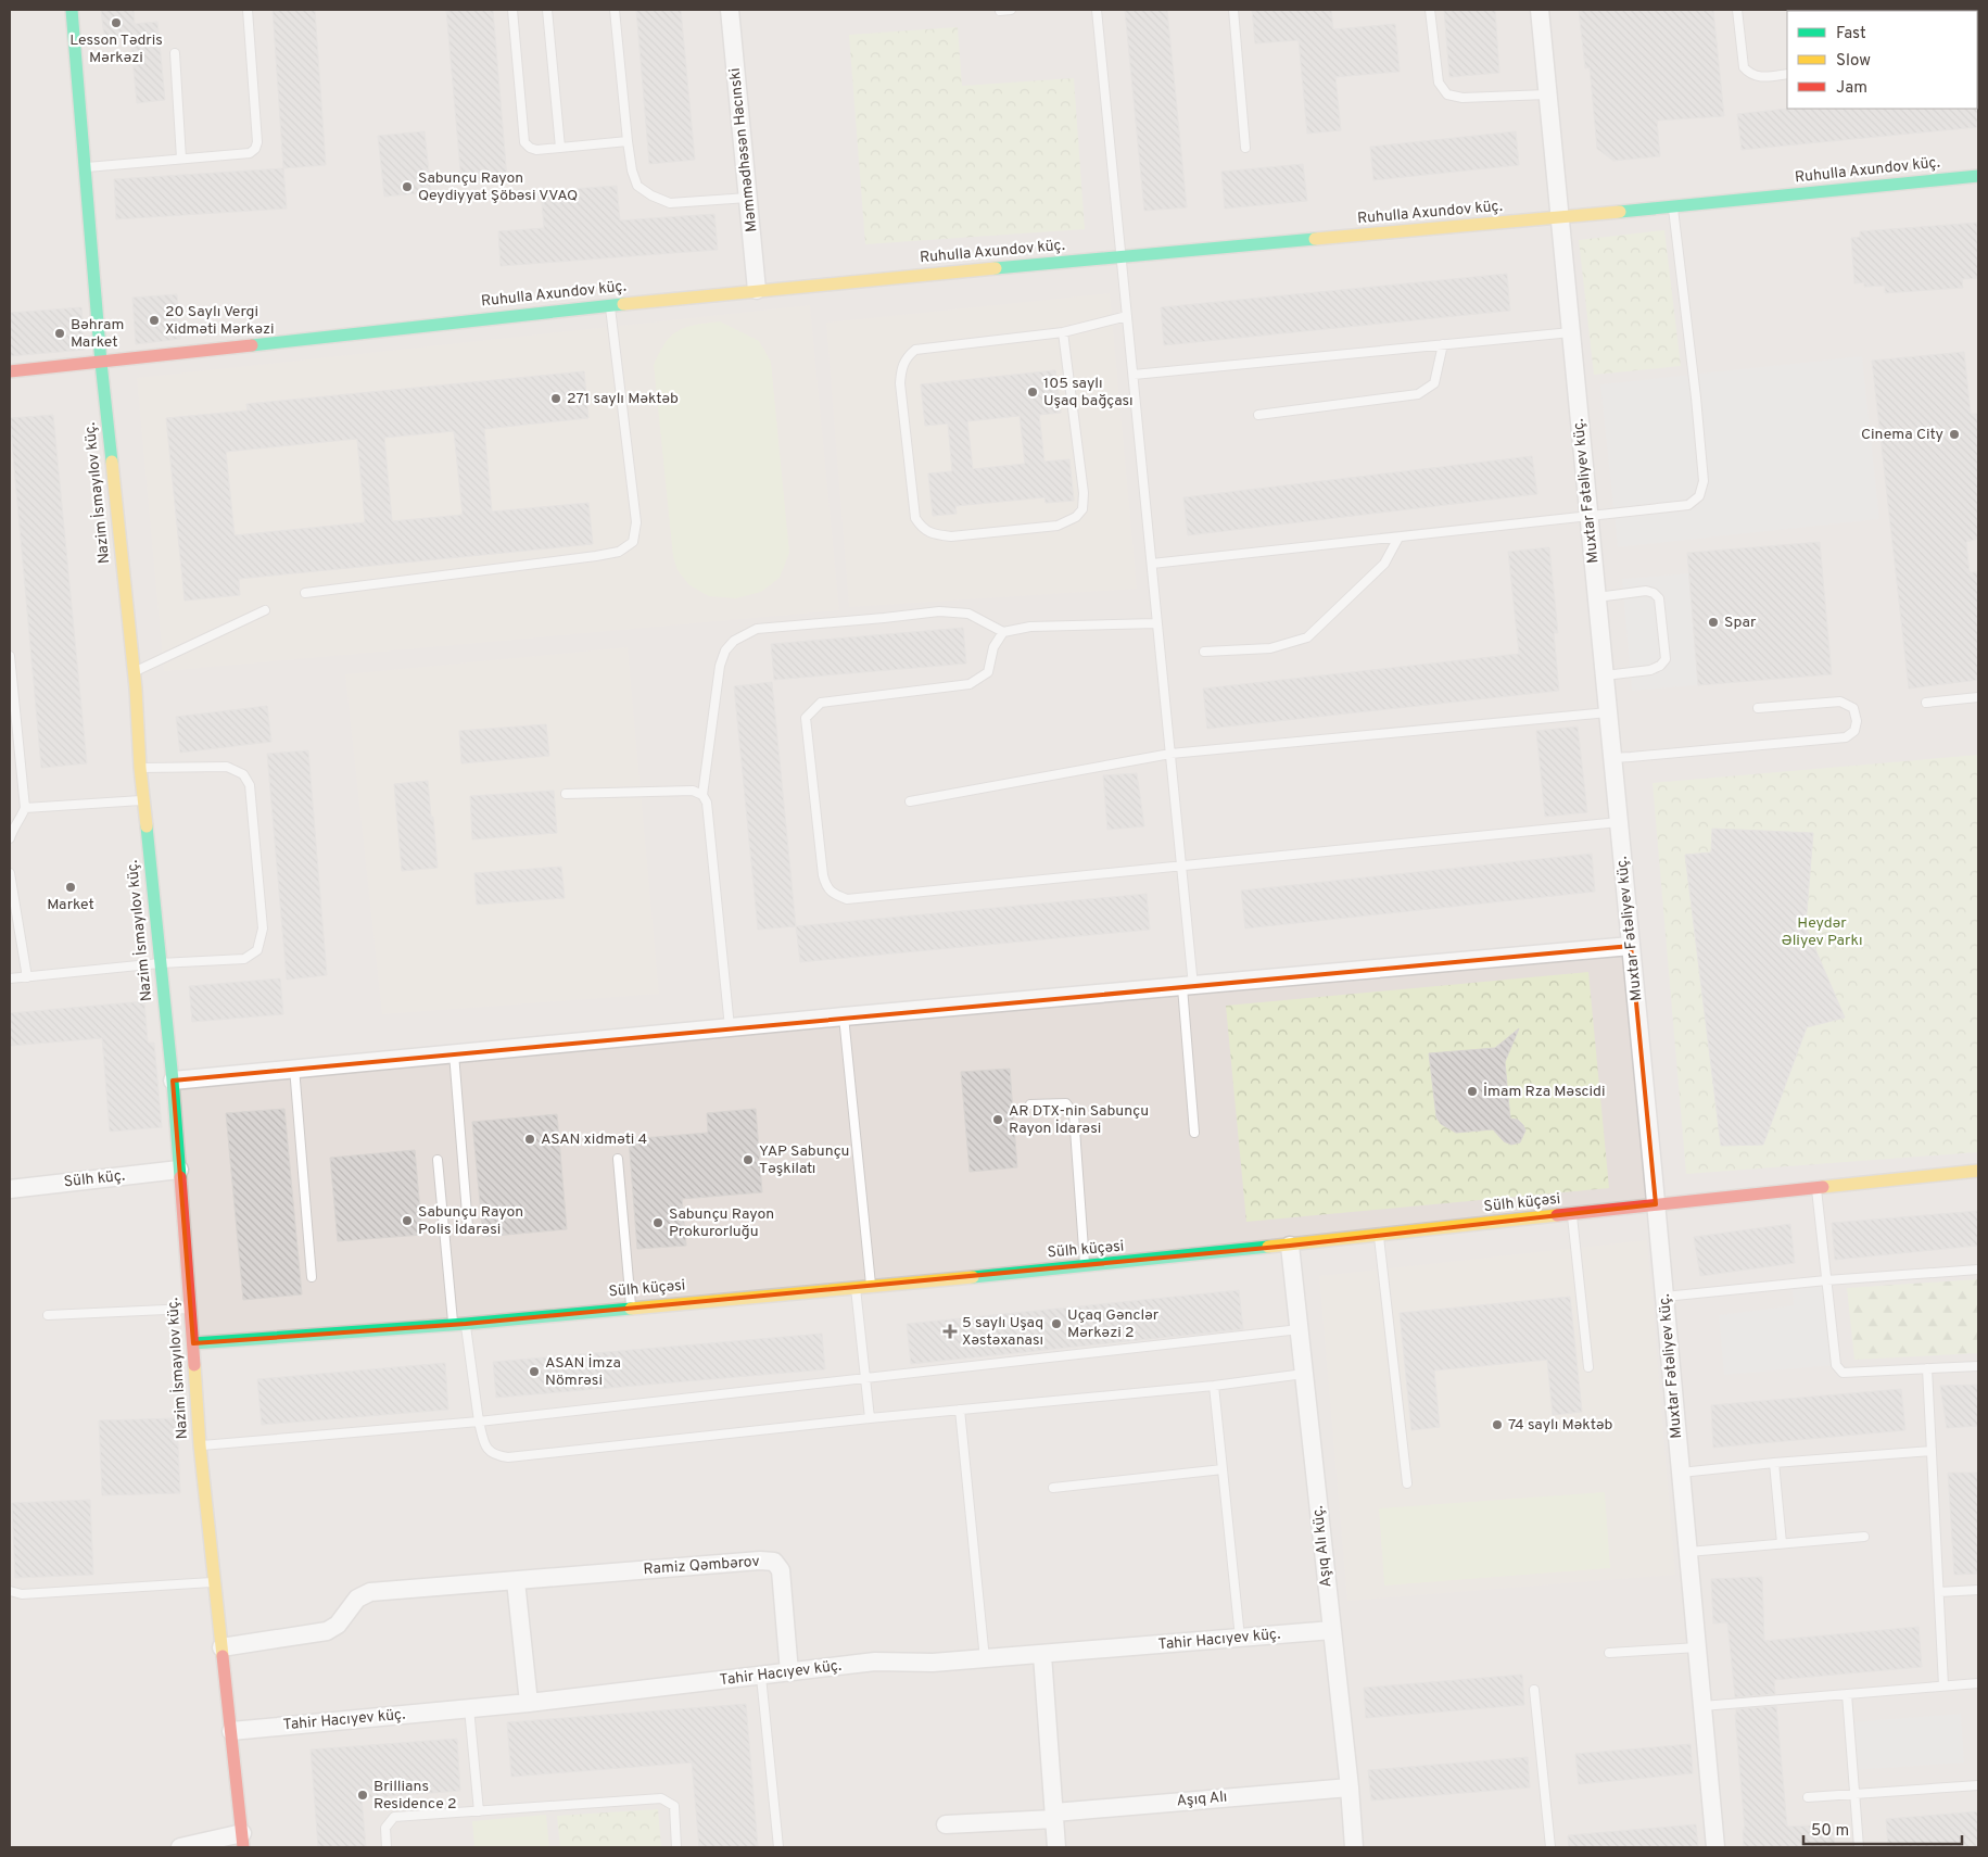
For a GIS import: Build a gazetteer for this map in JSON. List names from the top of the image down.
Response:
{
  "streets": {
    "street": [
      "Məmmədhəsən Hacınski",
      "Ruhulla Axundov küç.",
      "Muxtar Fətəliyev küç.",
      "Nazim İsmayılov küç.",
      "Sülh küç.",
      "Sülh küçəsi",
      "Aşıq Alı küç.",
      "Ramiz Qəmbərov",
      "Tahir Hacıyev küç.",
      "Aşıq Alı"
    ]
  },
  "crossings": [
    ["Məmmədhəsən Hacınski", "Ruhulla Axundov küç."],
    ["Ruhulla Axundov küç.", "Muxtar Fətəliyev küç."],
    ["Ruhulla Axundov küç.", "Nazim İsmayılov küç."],
    ["Muxtar Fətəliyev küç.", "Sülh küçəsi"],
    ["Nazim İsmayılov küç.", "Sülh küç."],
    ["Nazim İsmayılov küç.", "Sülh küçəsi"],
    ["Nazim İsmayılov küç.", "Ramiz Qəmbərov"],
    ["Nazim İsmayılov küç.", "Tahir Hacıyev küç."],
    ["Sülh küçəsi", "Aşıq Alı küç."],
    ["Aşıq Alı küç.", "Tahir Hacıyev küç."],
    ["Aşıq Alı küç.", "Aşıq Alı"],
    ["Ramiz Qəmbərov", "Tahir Hacıyev küç."]
  ],
  "parks": ["Heydər Əliyev Parkı"],
  "places": {
    "other": [
      "Lesson Tədris Mərkəzi",
      "Sabunçu Rayon Qeydiyyat Şöbəsi VVAQ",
      "20 Saylı Vergi Xidməti Mərkəzi",
      "Bəhram Market",
      "105 saylı Uşaq bağçası",
      "271 saylı Məktəb",
      "Cinema City",
      "Spar",
      "Market",
      "İmam Rza Məscidi",
      "AR DTX-nin Sabunçu Rayon İdarəsi",
      "ASAN xidməti 4",
      "YAP Sabunçu Təşkilatı",
      "Sabunçu Rayon Polis İdarəsi",
      "Sabunçu Rayon Prokurorluğu",
      "Uçaq Gənclər Mərkəzi 2",
      "ASAN İmza Nömrəsi",
      "74 saylı Məktəb",
      "Brillians Residence 2"
    ],
    "health": ["5 saylı Uşaq Xəstəxanası"]
  },
  "legend": ["Fast", "Slow", "Jam"],
  "scale_bar": "50 m"
}
